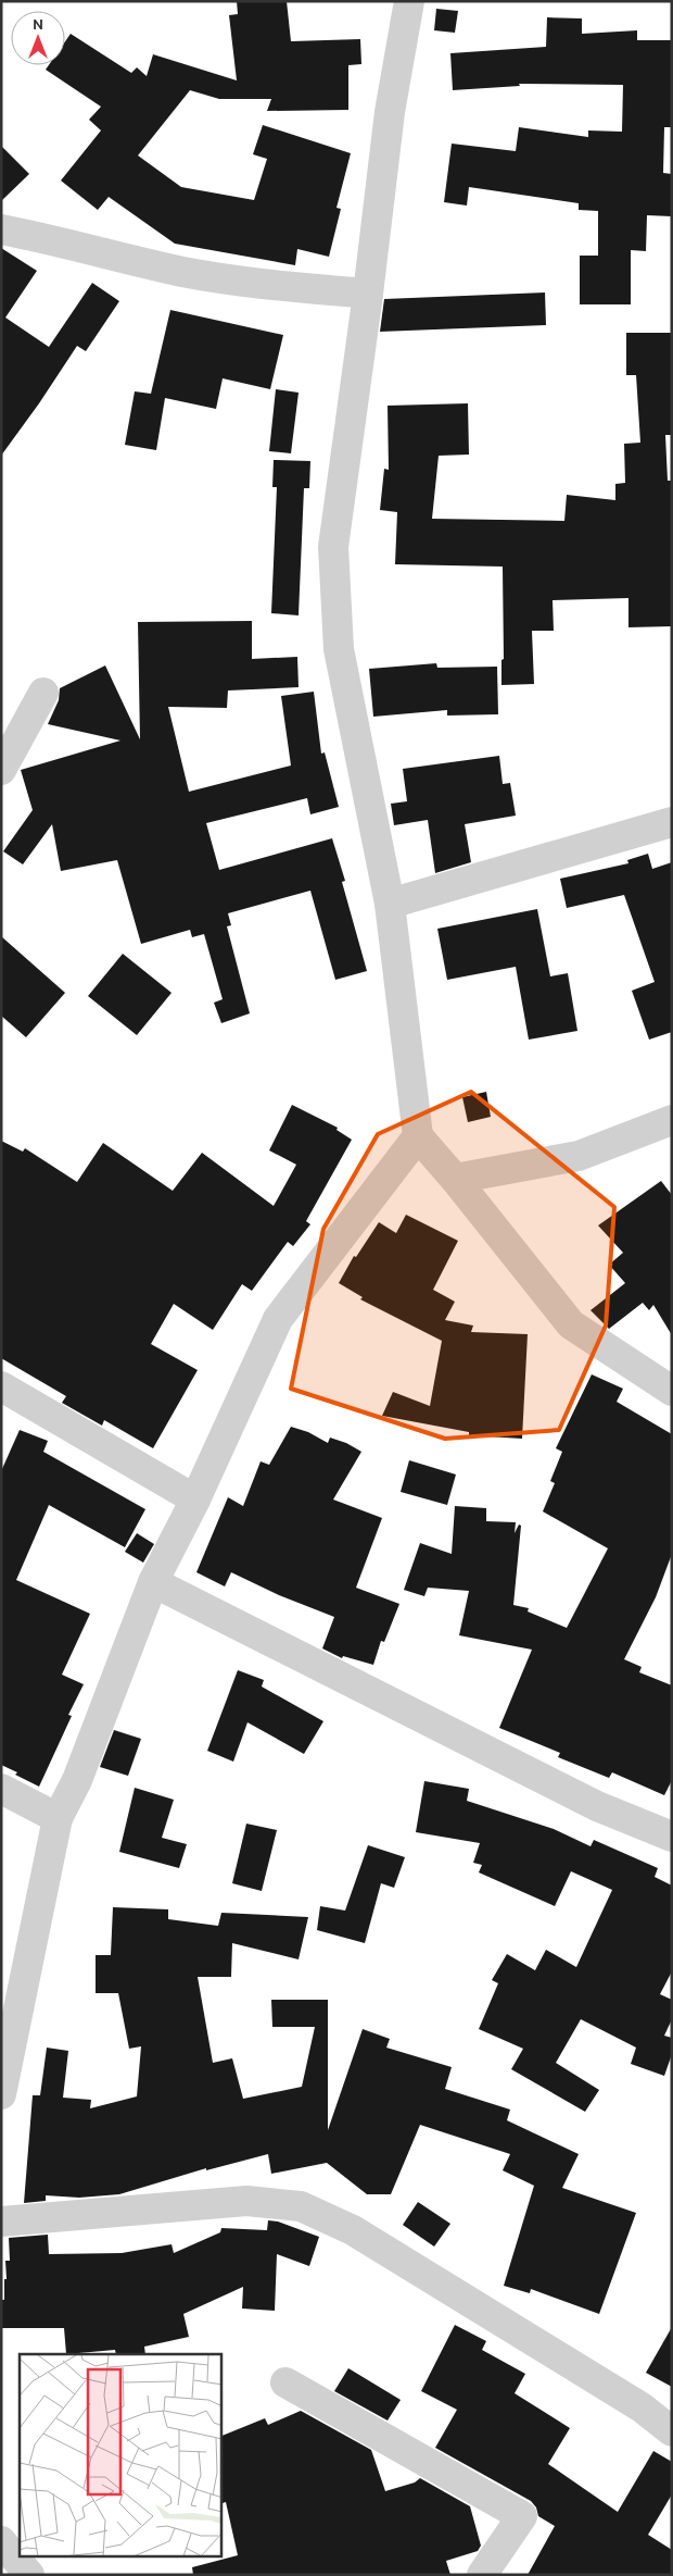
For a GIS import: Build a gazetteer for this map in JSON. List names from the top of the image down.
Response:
{
  "north": "top"
}
